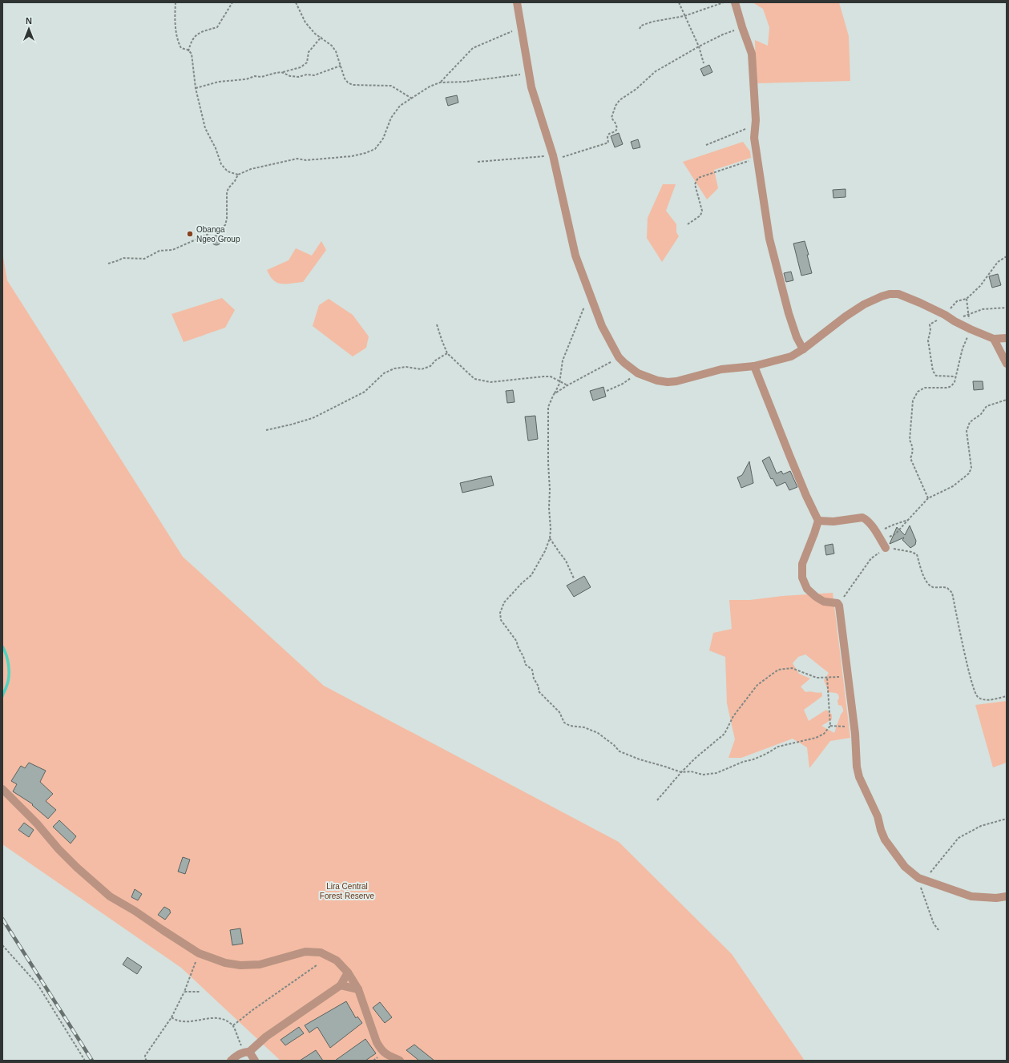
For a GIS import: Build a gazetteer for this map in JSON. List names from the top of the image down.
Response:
{
  "parks": ["Lira Central Forest Reserve"],
  "places": ["Obanga Ngeo Group"],
  "north": "top"
}
